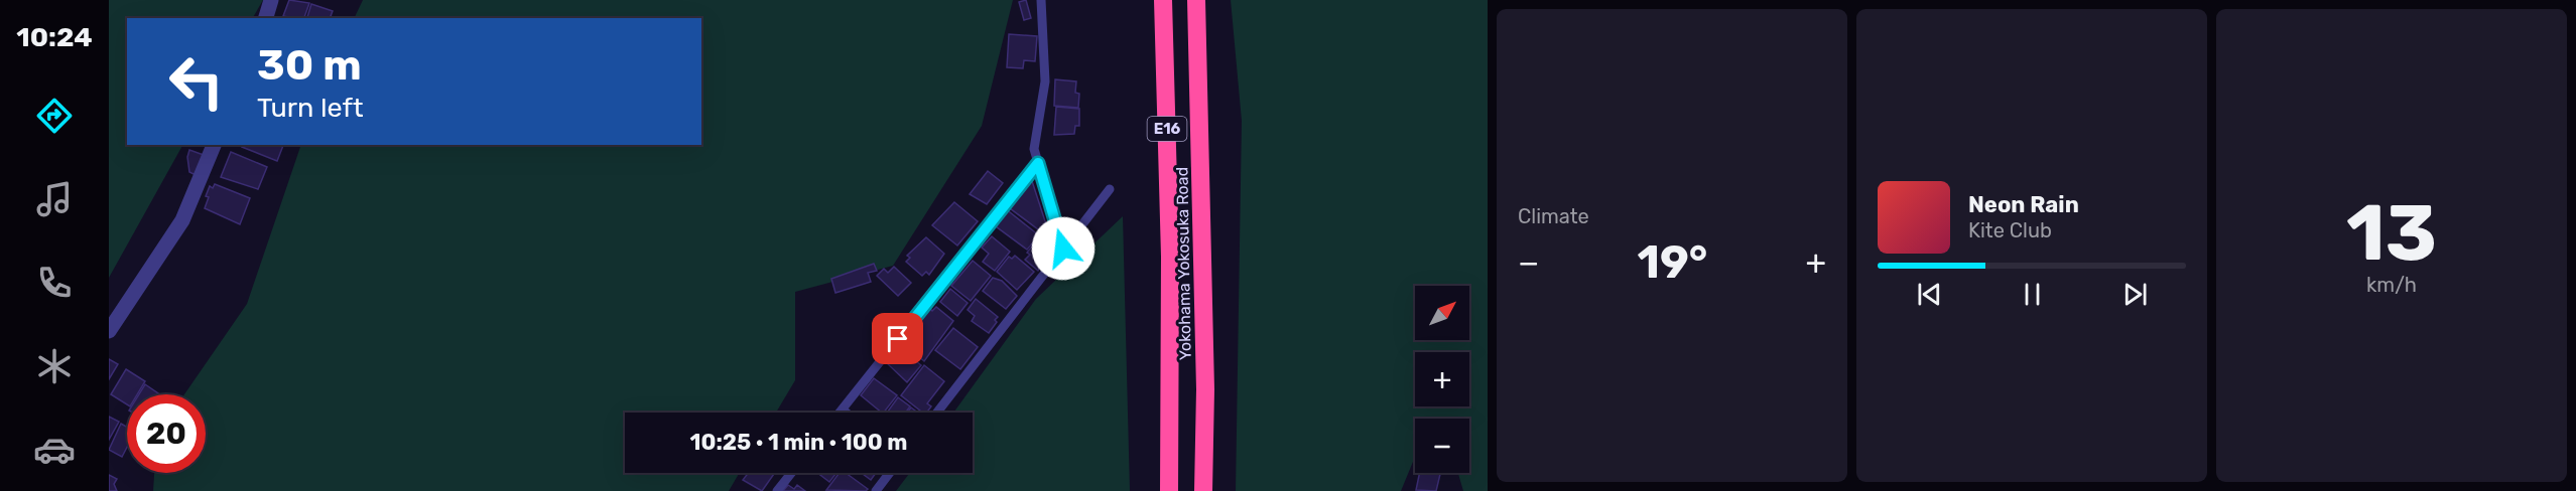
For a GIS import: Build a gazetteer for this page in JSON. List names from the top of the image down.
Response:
{
  "streets": {
    "highway": ["E16", "Yokohama Yokosuka Road"]
  },
  "north": "top right",
  "page": {
    "tabs": "10:24",
    "tile": [
      "Climate",
      ["13", "km/h"]
    ],
    "turn": ["30 m", "Turn left"],
    "song": ["Neon Rain", "Kite Club"],
    "heat": ["−", "19°", "+"],
    "map_buttons": ["+", "−"],
    "limit": "20",
    "trip": "10:25 · 1 min · 100 m"
  }
}
